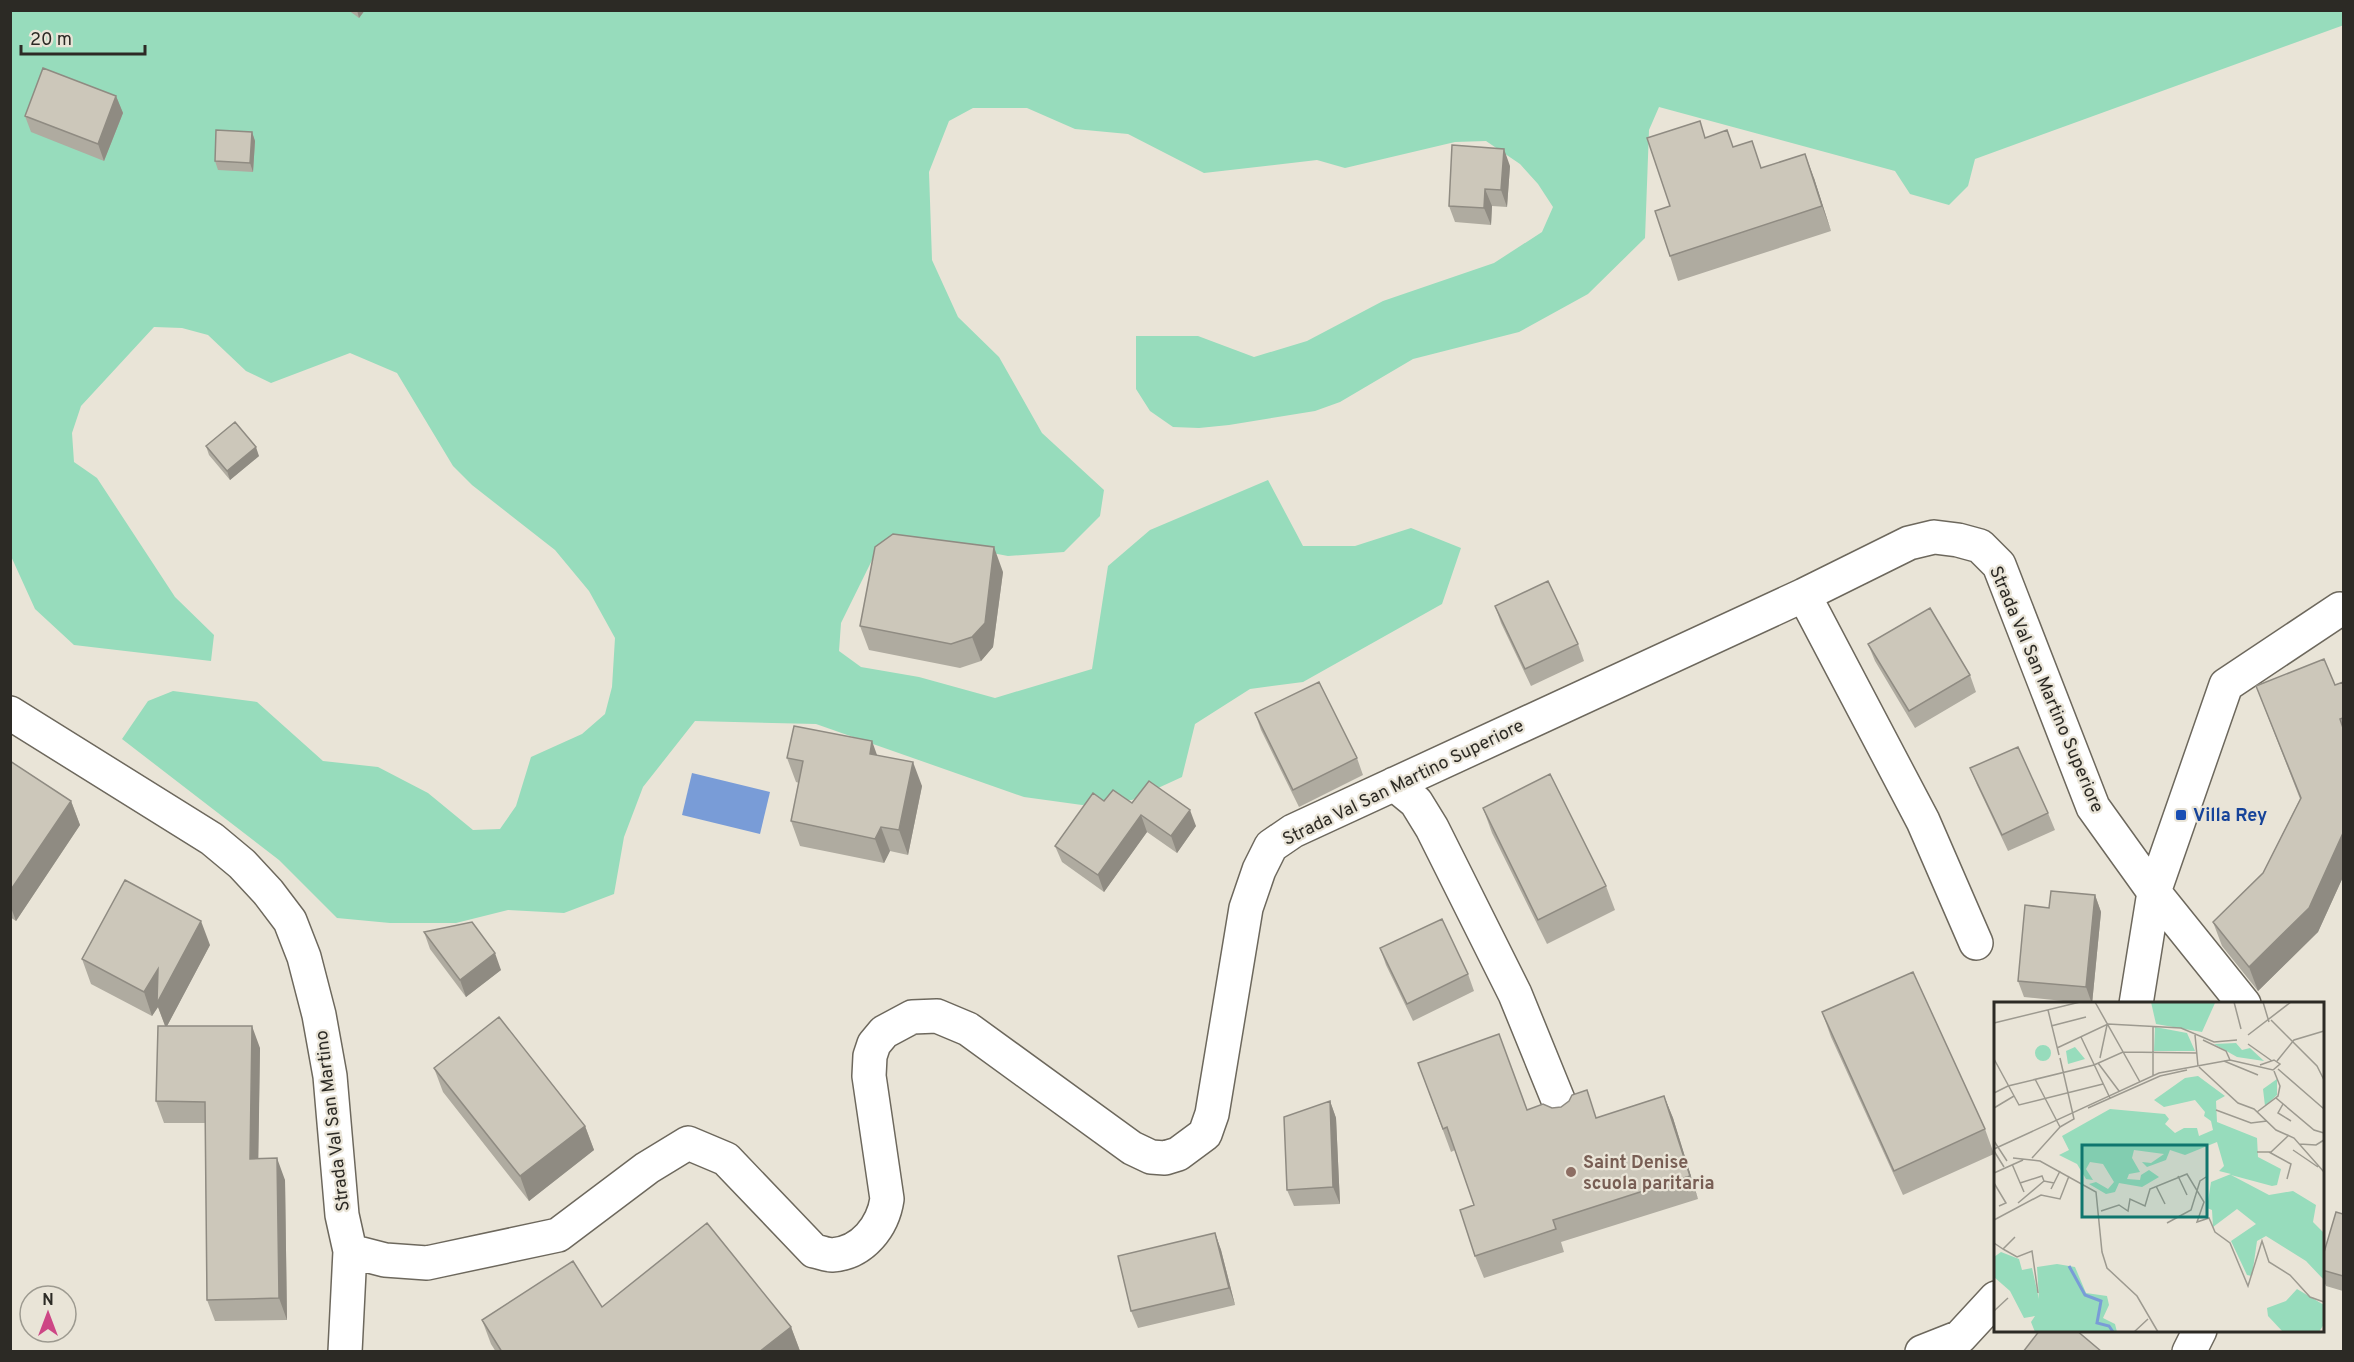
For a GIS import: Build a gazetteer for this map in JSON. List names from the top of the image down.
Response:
{
  "streets": {
    "street": ["Strada Val San Martino Superiore", "Strada Val San Martino"]
  },
  "crossings": [
    ["Strada Val San Martino Superiore", "Strada Val San Martino"]
  ],
  "places": {
    "transit": ["Villa Rey"],
    "other": ["Saint Denise scuola paritaria"]
  },
  "scale_bar": "20 m",
  "north": "top"
}
